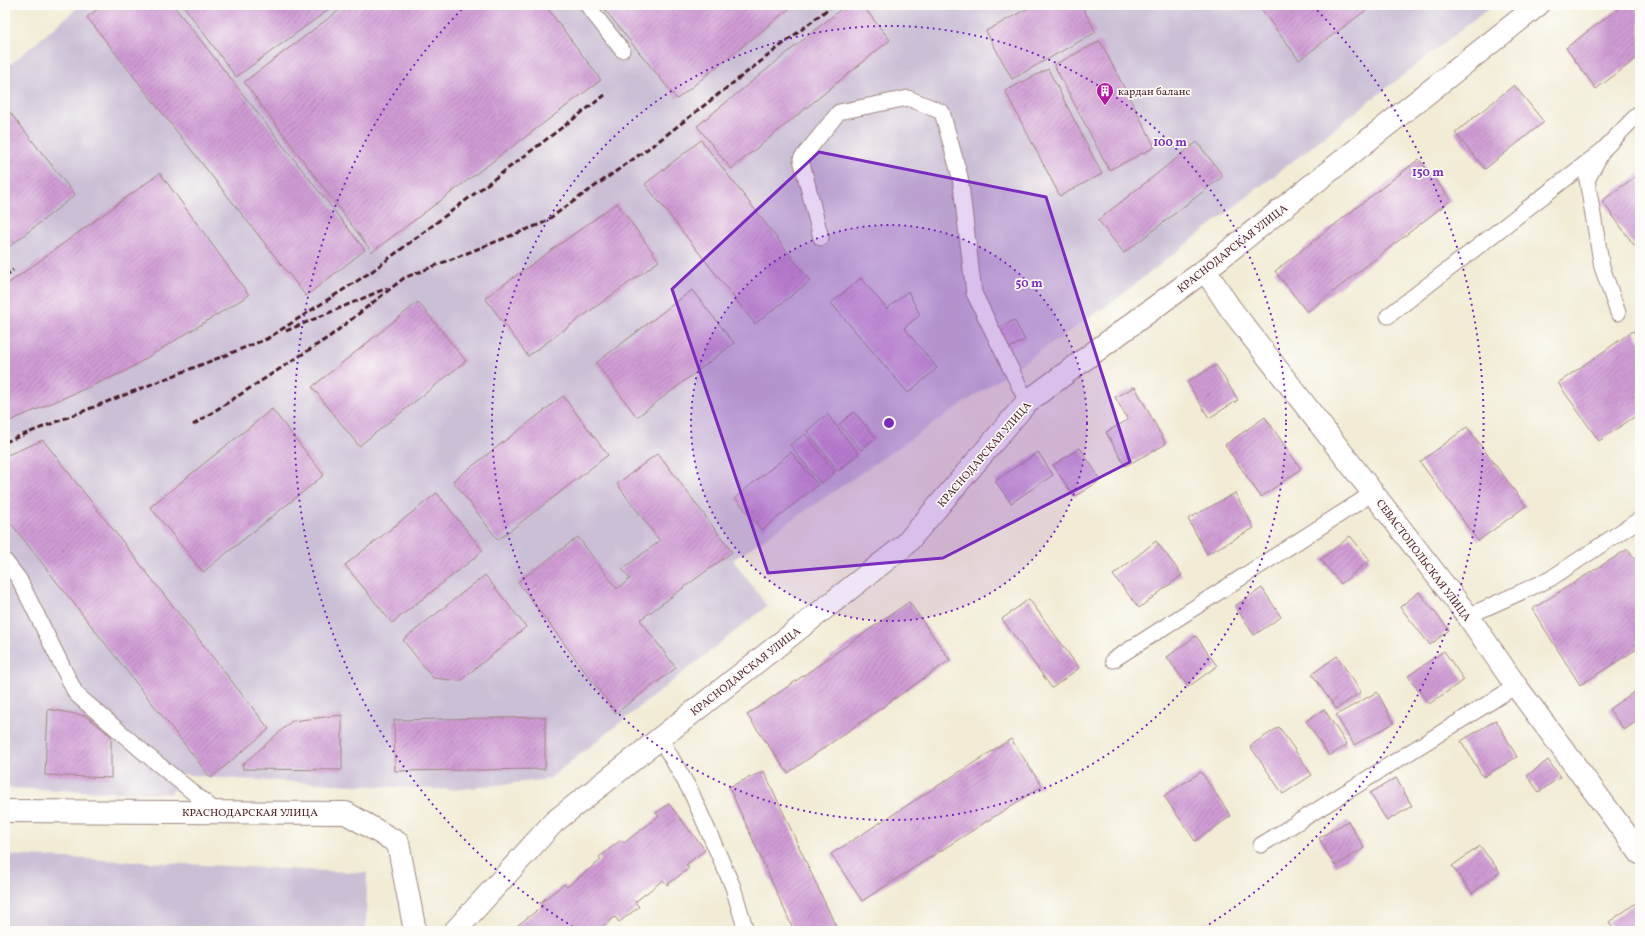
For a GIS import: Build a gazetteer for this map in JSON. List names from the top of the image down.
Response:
{
  "streets": {
    "street": ["КРАСНОДАРСКАЯ УЛИЦА", "СЕВАСТОПОЛЬСКАЯ УЛИЦА"]
  },
  "crossings": [
    ["КРАСНОДАРСКАЯ УЛИЦА", "СЕВАСТОПОЛЬСКАЯ УЛИЦА"]
  ],
  "places": {
    "building": ["кардан баланс"]
  },
  "rings": ["100 m", "150 m", "50 m"]
}
